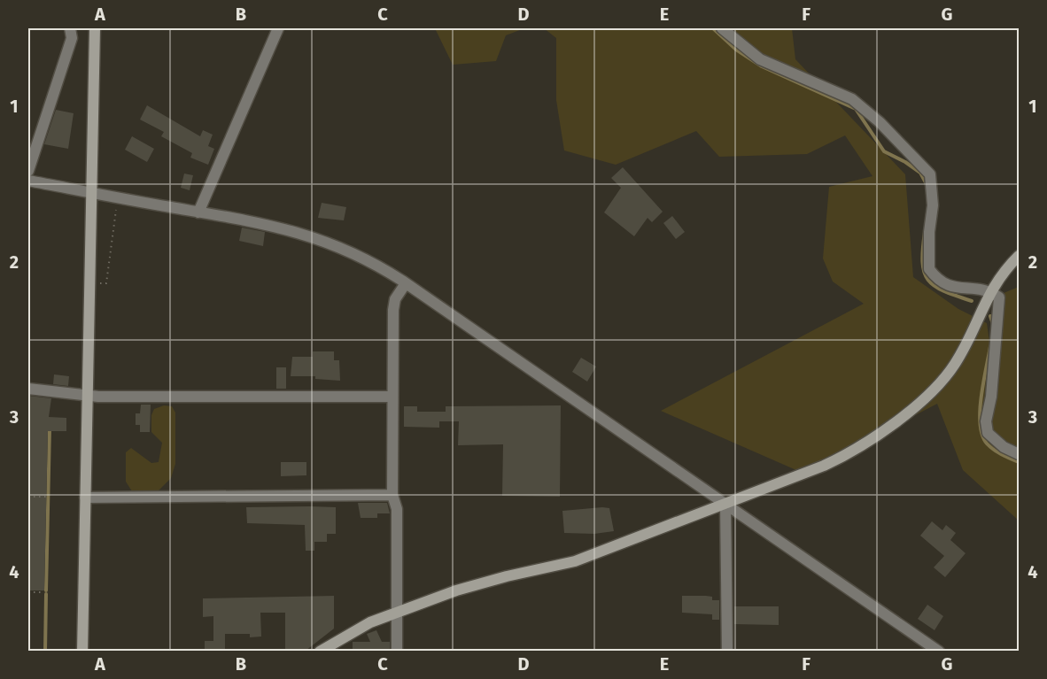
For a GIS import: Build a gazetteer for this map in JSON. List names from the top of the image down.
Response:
{
  "grid": {
    "columns": [
      "A",
      "B",
      "C",
      "D",
      "E",
      "F",
      "G"
    ],
    "rows": [
      "1",
      "2",
      "3",
      "4"
    ]
  }
}
